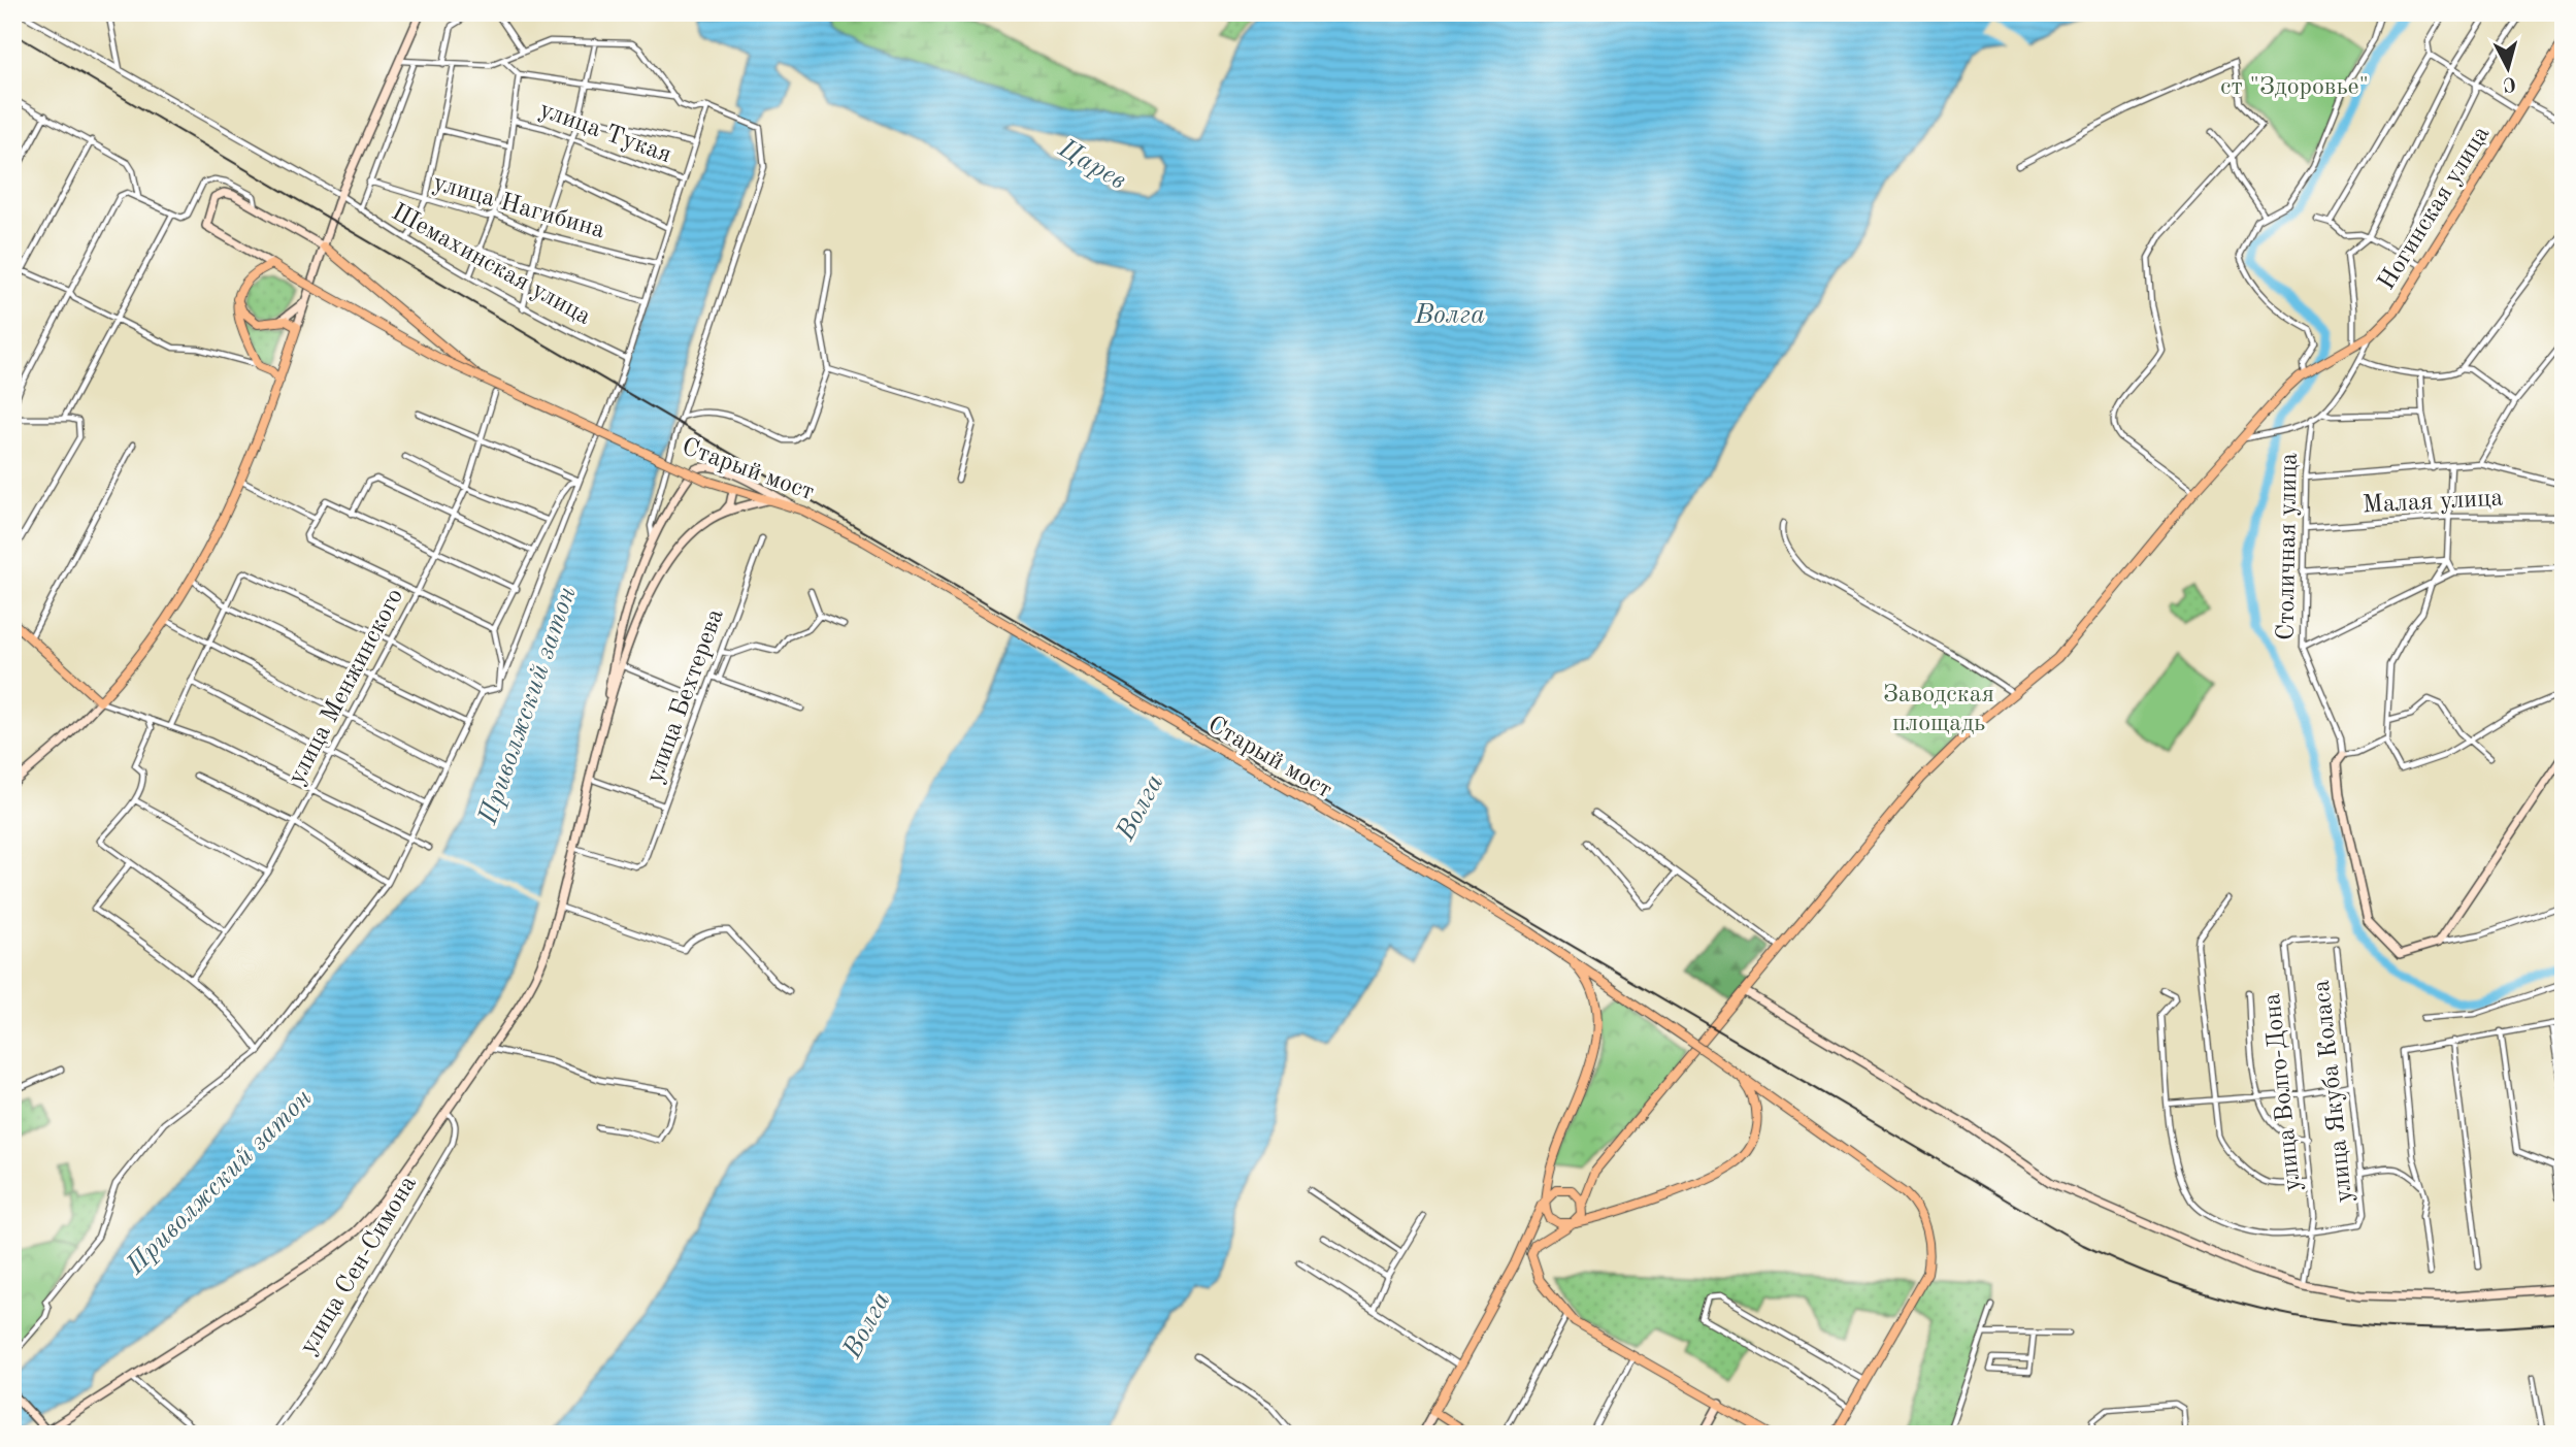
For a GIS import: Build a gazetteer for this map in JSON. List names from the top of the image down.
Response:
{
  "streets": {
    "main road": ["Ногинская улица", "Старый мост"],
    "street": [
      "улица Тукая",
      "улица Нагибина",
      "Шемахинская улица",
      "Малая улица",
      "Столичная улица",
      "улица Менжинского",
      "улица Бехтерева",
      "улица Якуба Коласа",
      "улица Волго-Дона",
      "улица Сен-Симона"
    ]
  },
  "crossings": [
    ["Малая улица", "Столичная улица"],
    ["улица Якуба Коласа", "улица Волго-Дона"]
  ],
  "water": ["Царев", "Волга", "Приволжский затон"],
  "parks": ["ст \"Здоровье\"", "Заводская площадь"],
  "north": "bottom"
}
